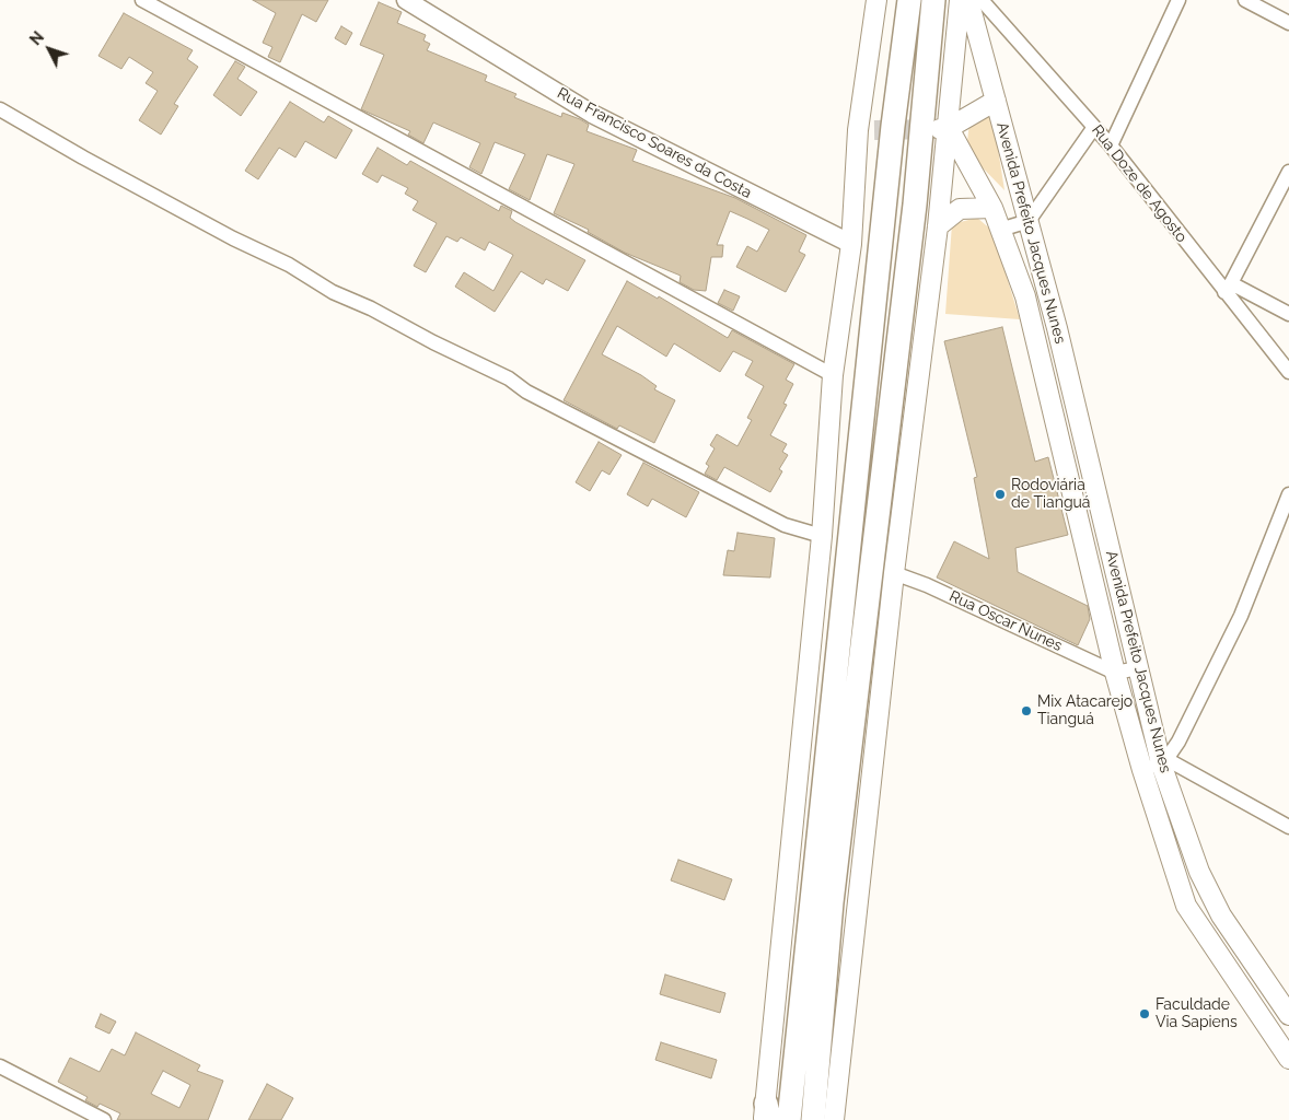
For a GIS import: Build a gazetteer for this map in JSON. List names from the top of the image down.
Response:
{
  "streets": {
    "main road": ["Avenida Prefeito Jacques Nunes"],
    "street": ["Rua Francisco Soares da Costa", "Rua Doze de Agosto", "Rua Oscar Nunes"]
  },
  "crossings": [
    ["Avenida Prefeito Jacques Nunes", "Rua Oscar Nunes"]
  ],
  "places": ["Rodoviária de Tianguá", "Mix Atacarejo Tianguá", "Faculdade Via Sapiens"],
  "north": "top left"
}
